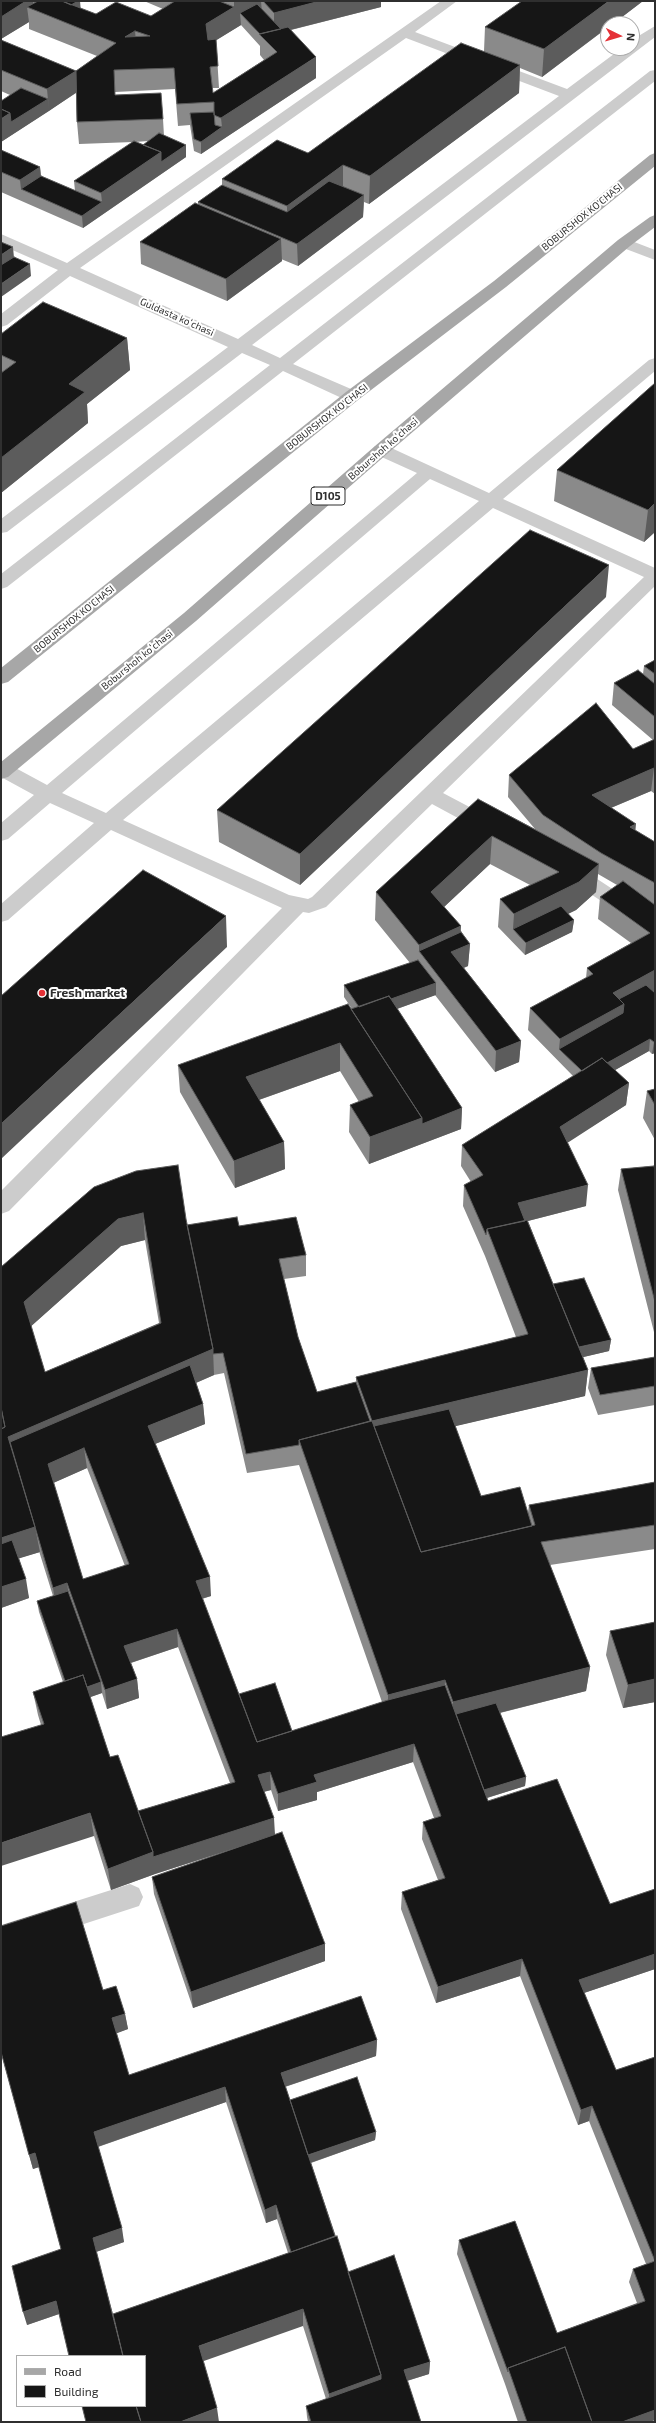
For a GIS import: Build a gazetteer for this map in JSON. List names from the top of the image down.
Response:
{
  "streets": {
    "main road": ["BOBURSHOX KO'CHASI", "Boburshoh koʻchasi", "D105"],
    "street": ["Guldasta koʻchasi"]
  },
  "crossings": [
    ["BOBURSHOX KO'CHASI", "Guldasta koʻchasi"]
  ],
  "places": ["Fresh market"],
  "legend": ["Road", "Building"],
  "north": "right"
}
